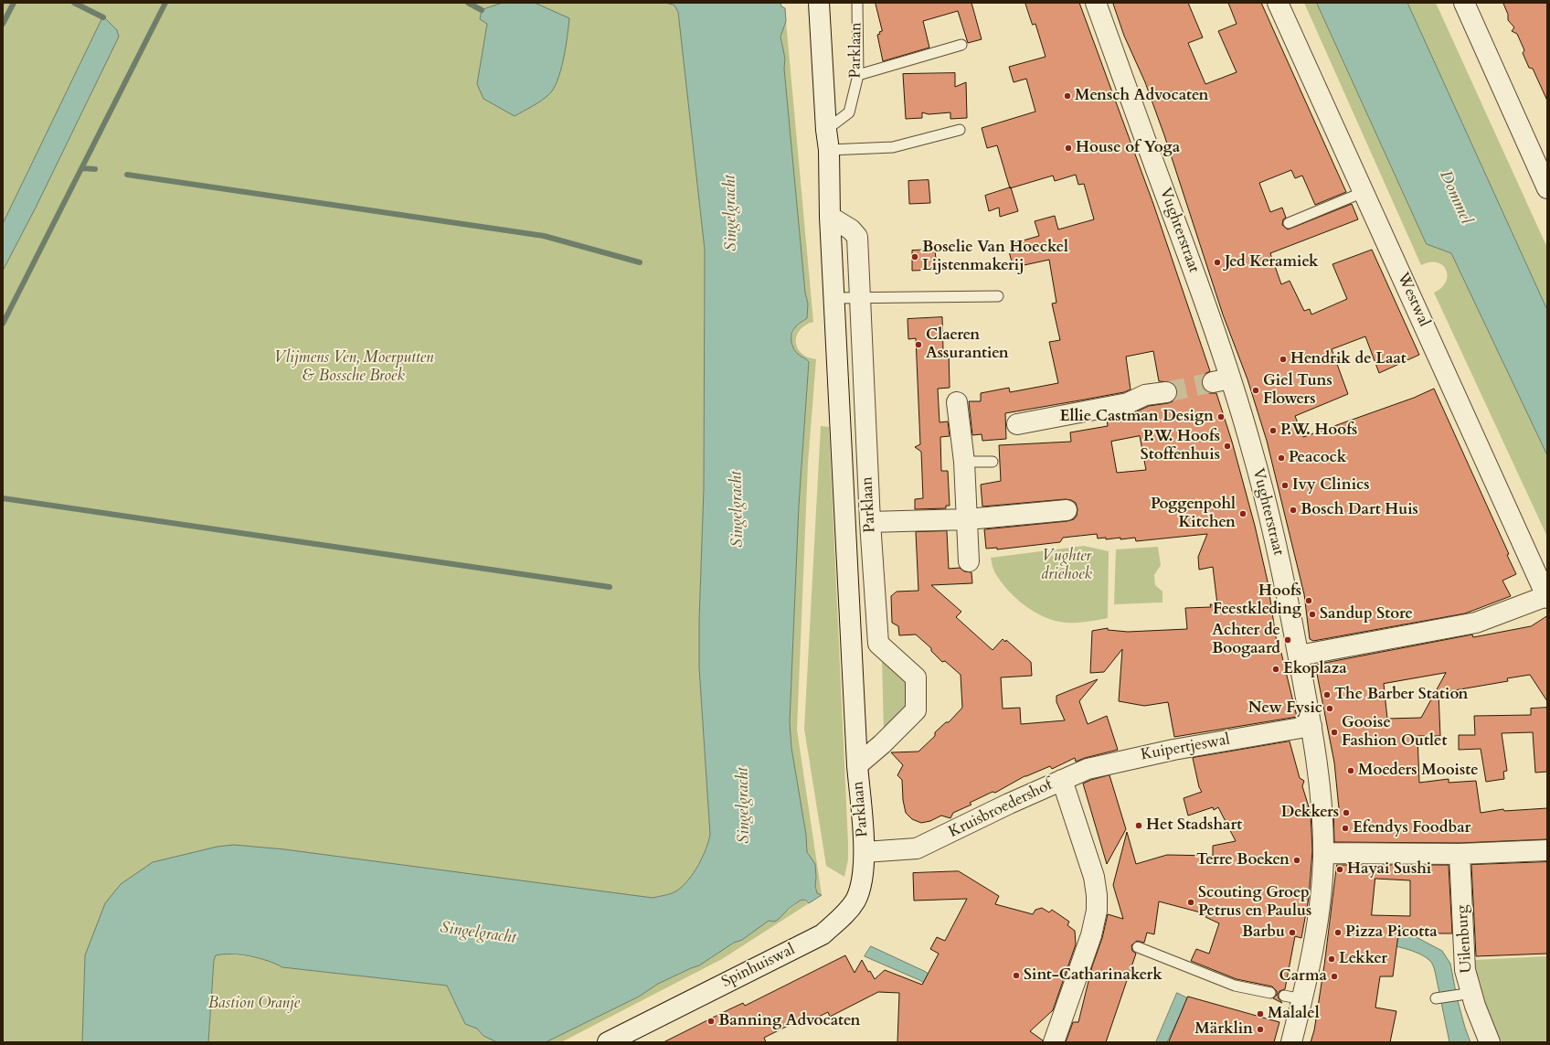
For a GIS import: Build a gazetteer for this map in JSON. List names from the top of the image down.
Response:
{
  "streets": {
    "street": [
      "Parklaan",
      "Vughterstraat",
      "Westwal",
      "Kuipertjeswal",
      "Kruisbroedershof",
      "Uilenburg",
      "Spinhuiswal"
    ]
  },
  "crossings": [
    ["Parklaan", "Kruisbroedershof"],
    ["Parklaan", "Spinhuiswal"],
    ["Vughterstraat", "Kuipertjeswal"],
    ["Kuipertjeswal", "Kruisbroedershof"],
    ["Kruisbroedershof", "Spinhuiswal"]
  ],
  "water": ["Dommel", "Singelgracht"],
  "parks": ["Vlijmens Ven, Moerputten & Bossche Broek", "Vughter driehoek", "Bastion Oranje"],
  "places": [
    "Mensch Advocaten",
    "House of Yoga",
    "Boselie Van Hoeckel Lijstenmakerij",
    "Jed Keramiek",
    "Claeren Assurantien",
    "Hendrik de Laat",
    "Giel Tuns Flowers",
    "Ellie Castman Design",
    "P.W. Hoofs",
    "P.W. Hoofs Stoffenhuis",
    "Peacock",
    "Ivy Clinics",
    "Bosch Dart Huis",
    "Poggenpohl Kitchen",
    "Hoofs Feestkleding",
    "Sandup Store",
    "Achter de Boogaard",
    "Ekoplaza",
    "The Barber Station",
    "New Fysic",
    "Gooise Fashion Outlet",
    "Moeders Mooiste",
    "Dekkers",
    "Het Stadshart",
    "Efendys Foodbar",
    "Terre Boeken",
    "Hayai Sushi",
    "Scouting Groep Petrus en Paulus",
    "Barbu",
    "Pizza Picotta",
    "Lekker",
    "Sint-Catharinakerk",
    "Carma",
    "Malalel",
    "Banning Advocaten",
    "Märklin"
  ]
}
